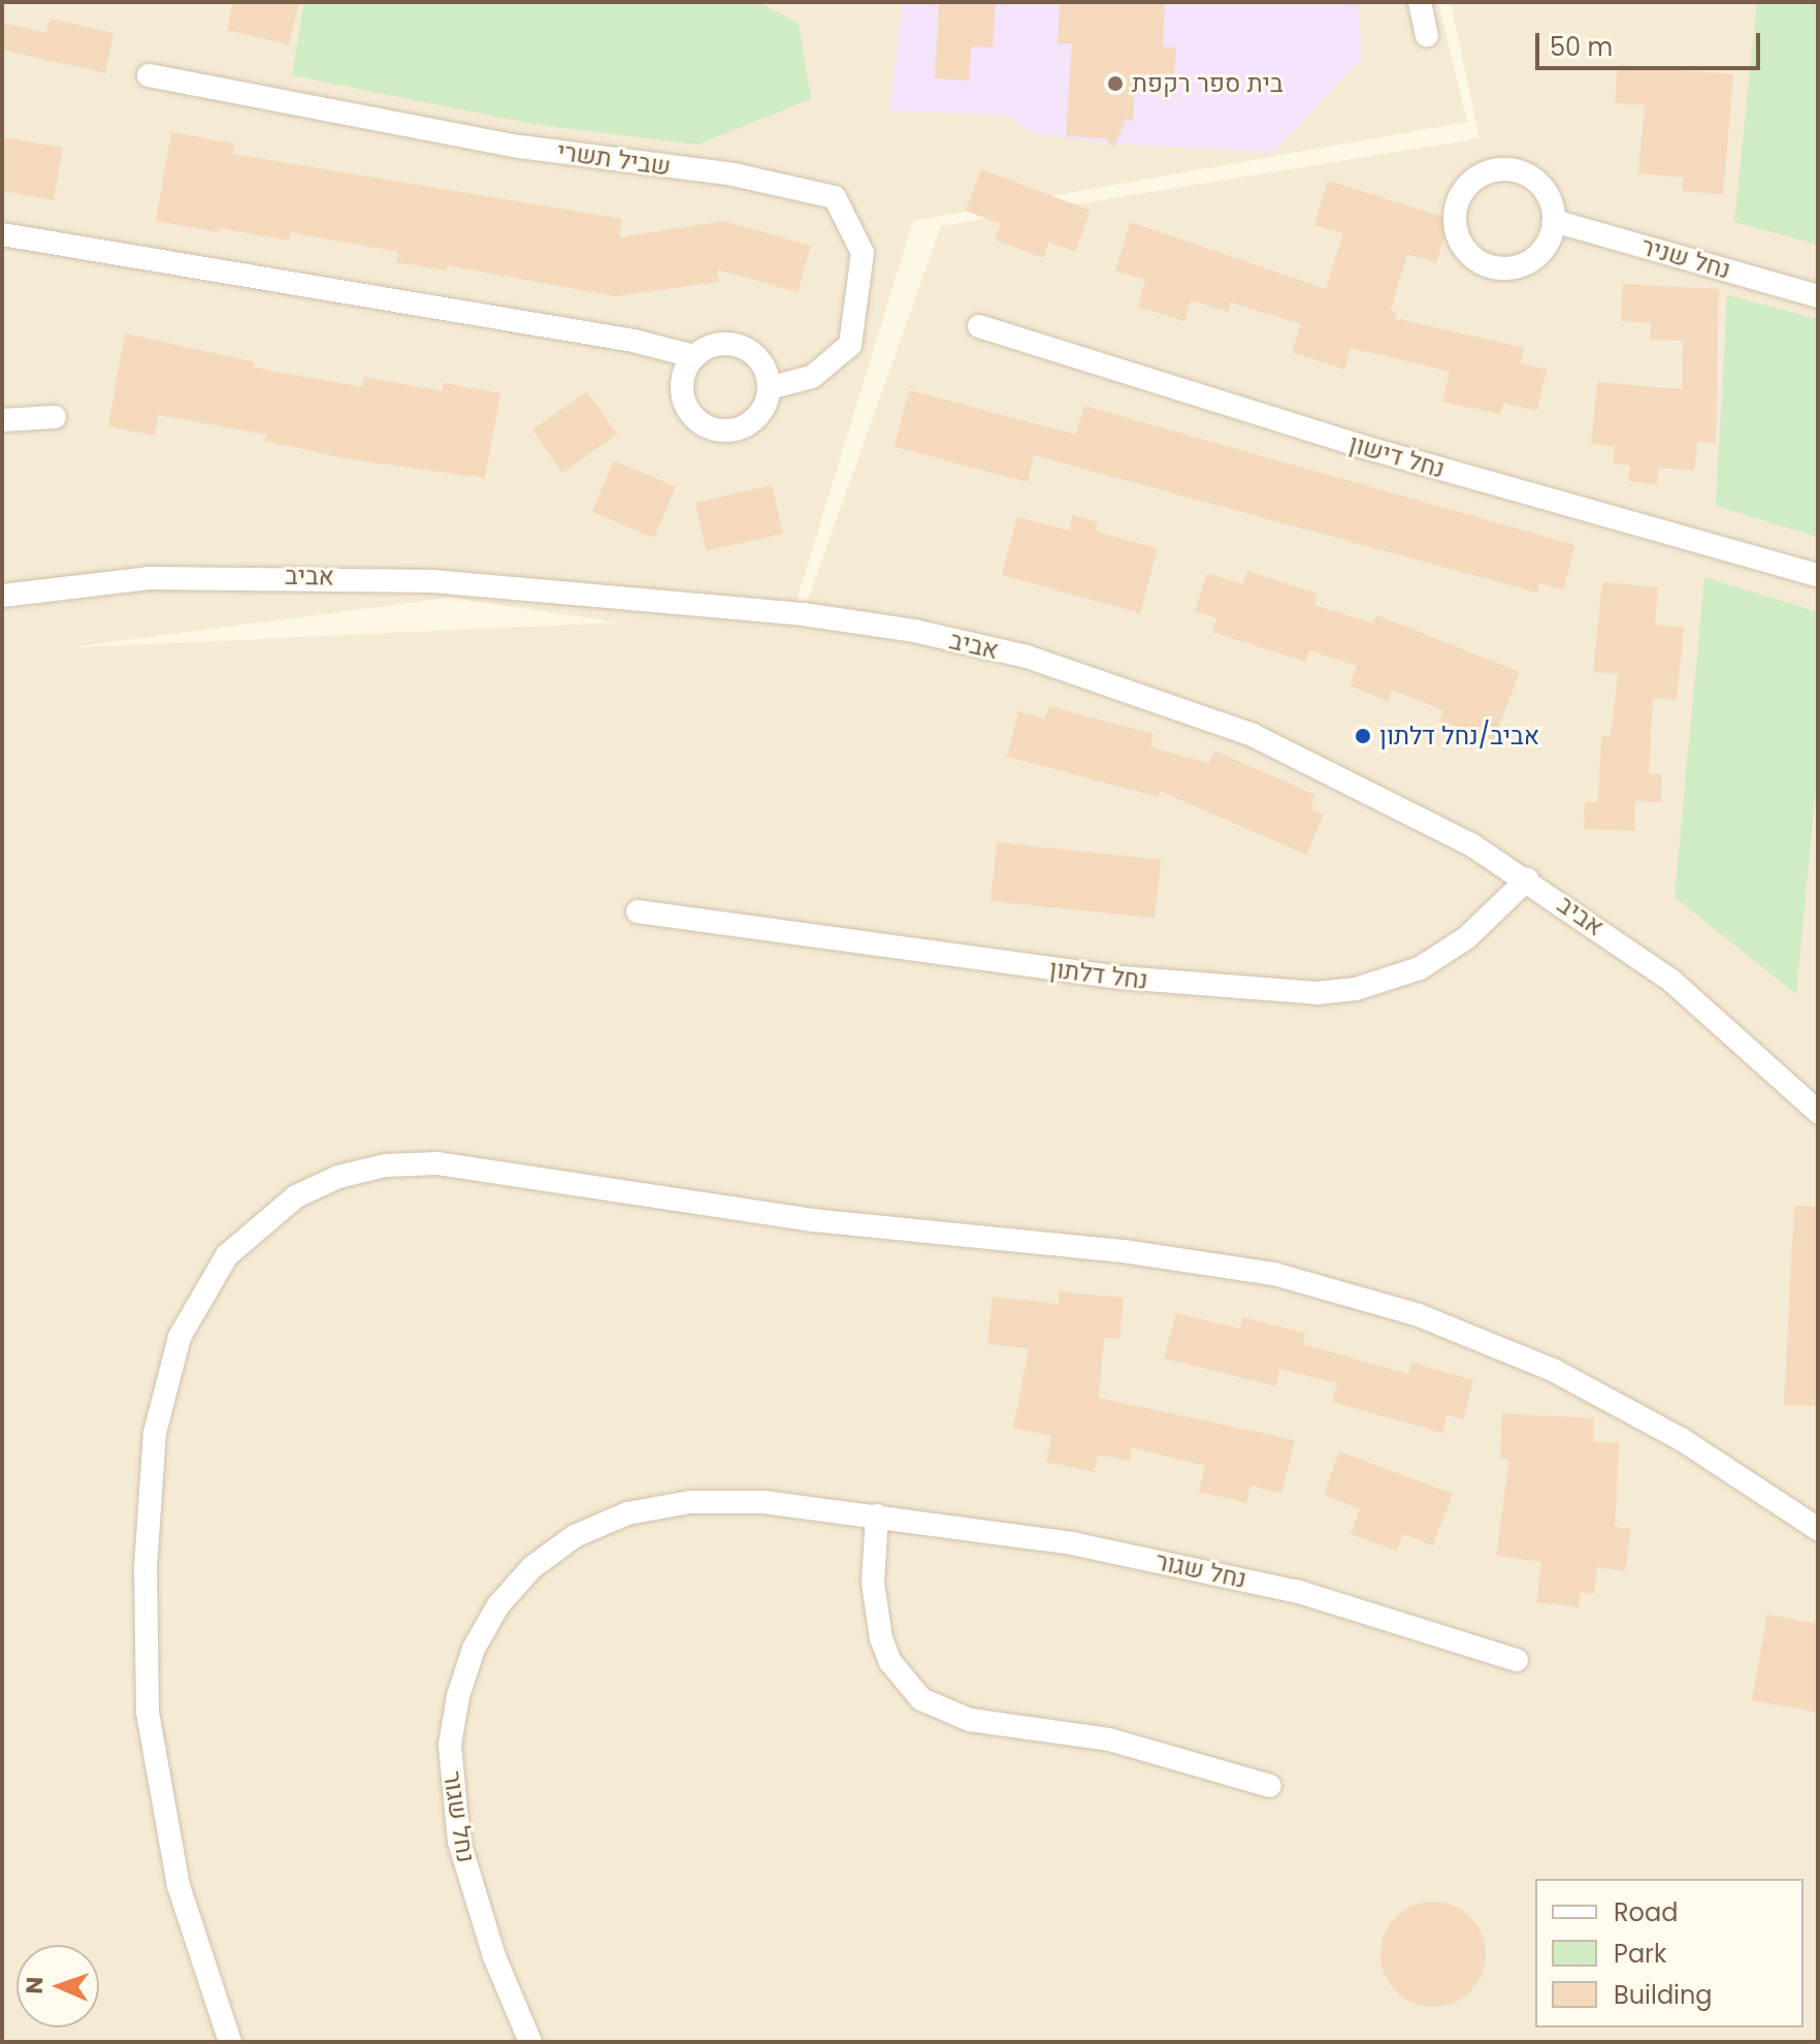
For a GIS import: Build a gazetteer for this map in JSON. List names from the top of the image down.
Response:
{
  "streets": {
    "street": [
      "שביל תשרי",
      "נחל שניר",
      "נחל דישון",
      "אביב",
      "נחל דלתון",
      "נחל שגור"
    ]
  },
  "crossings": [
    ["אביב", "נחל דלתון"]
  ],
  "places": ["בית ספר רקפת", "אביב/נחל דלתון"],
  "legend": ["Road", "Park", "Building"],
  "scale_bar": "50 m",
  "north": "left"
}
